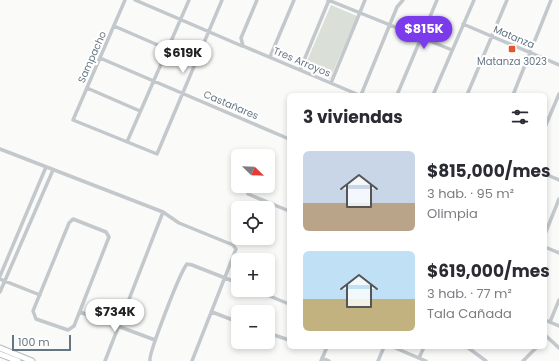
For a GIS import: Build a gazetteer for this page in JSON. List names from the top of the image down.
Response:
{
  "streets": {
    "street": [
      "Matanza",
      "Sampacho",
      "Tres Arroyos",
      "Castañares"
    ]
  },
  "crossings": [
    ["Sampacho", "Castañares"]
  ],
  "places": {
    "transit": ["Matanza 3023"]
  },
  "scale_bar": "100 m",
  "north": "bottom right",
  "page": {
    "price": ["$815K", "$619K", "$734K"],
    "heading": "3 viviendas",
    "list": [
      {
        "name": "$815,000/mes",
        "note": "3 hab. · 95 m² · Olimpia"
      },
      {
        "name": "$619,000/mes",
        "note": "3 hab. · 77 m² · Tala Cañada"
      }
    ],
    "map_buttons": ["+", "−"],
    "scale": "100 m"
  }
}
